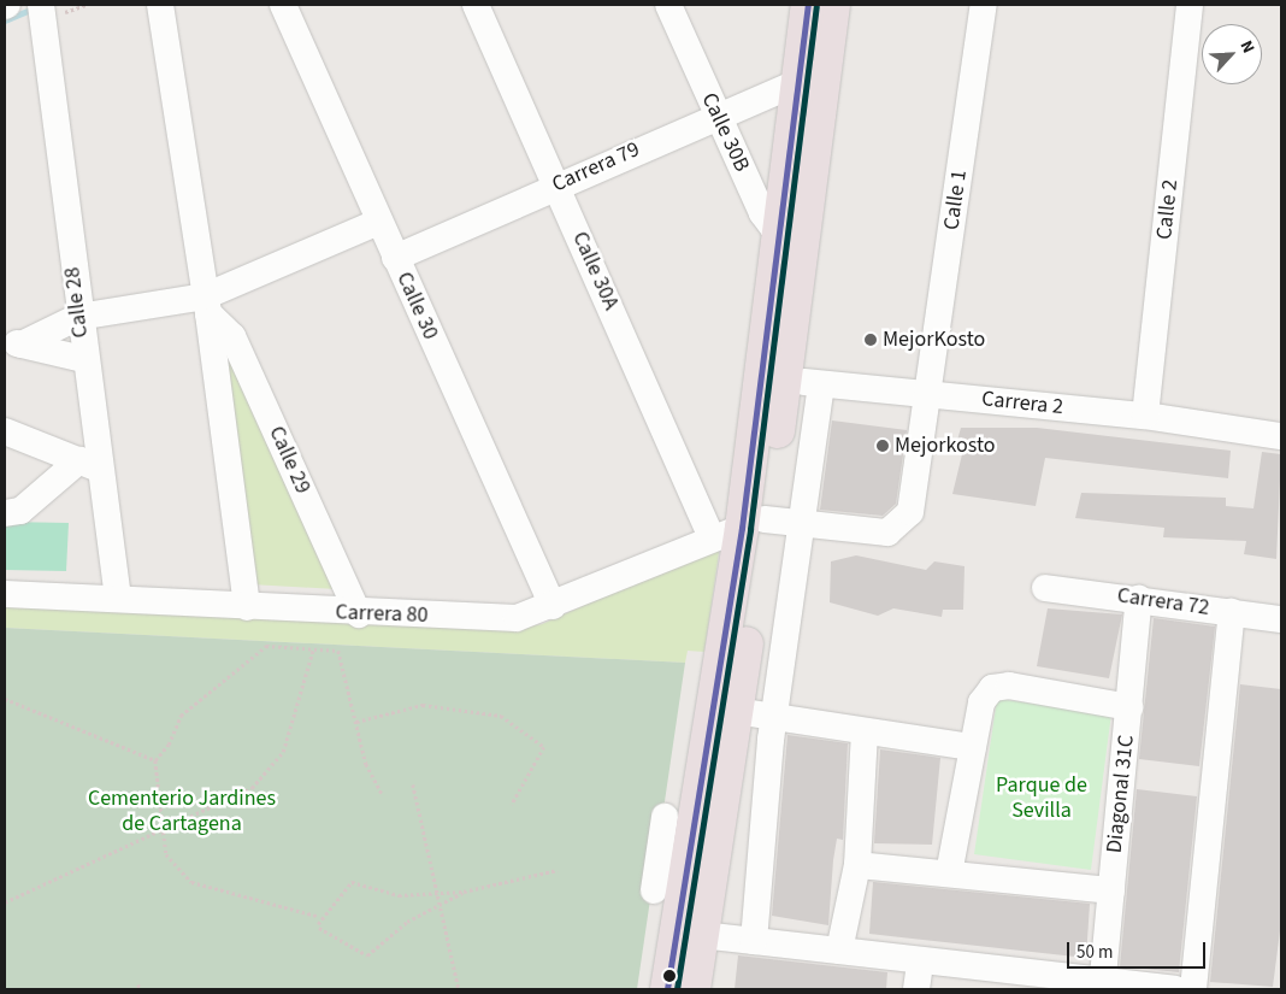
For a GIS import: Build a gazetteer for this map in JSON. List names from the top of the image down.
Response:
{
  "streets": {
    "street": [
      "Calle 30B",
      "Carrera 79",
      "Calle 1",
      "Calle 2",
      "Calle 30A",
      "Calle 28",
      "Calle 30",
      "Carrera 2",
      "Calle 29",
      "Carrera 72",
      "Carrera 80",
      "Diagonal 31C"
    ]
  },
  "crossings": [
    ["Calle 30B", "Carrera 79"],
    ["Carrera 79", "Calle 30A"],
    ["Carrera 79", "Calle 30"],
    ["Calle 1", "Carrera 2"],
    ["Calle 2", "Carrera 2"],
    ["Calle 30A", "Carrera 80"],
    ["Calle 28", "Carrera 80"],
    ["Calle 30", "Carrera 80"],
    ["Calle 29", "Carrera 80"],
    ["Carrera 72", "Diagonal 31C"]
  ],
  "parks": ["Parque de Sevilla", "Cementerio Jardines de Cartagena"],
  "places": ["MejorKosto", "Mejorkosto"],
  "scale_bar": "50 m",
  "north": "top right"
}
